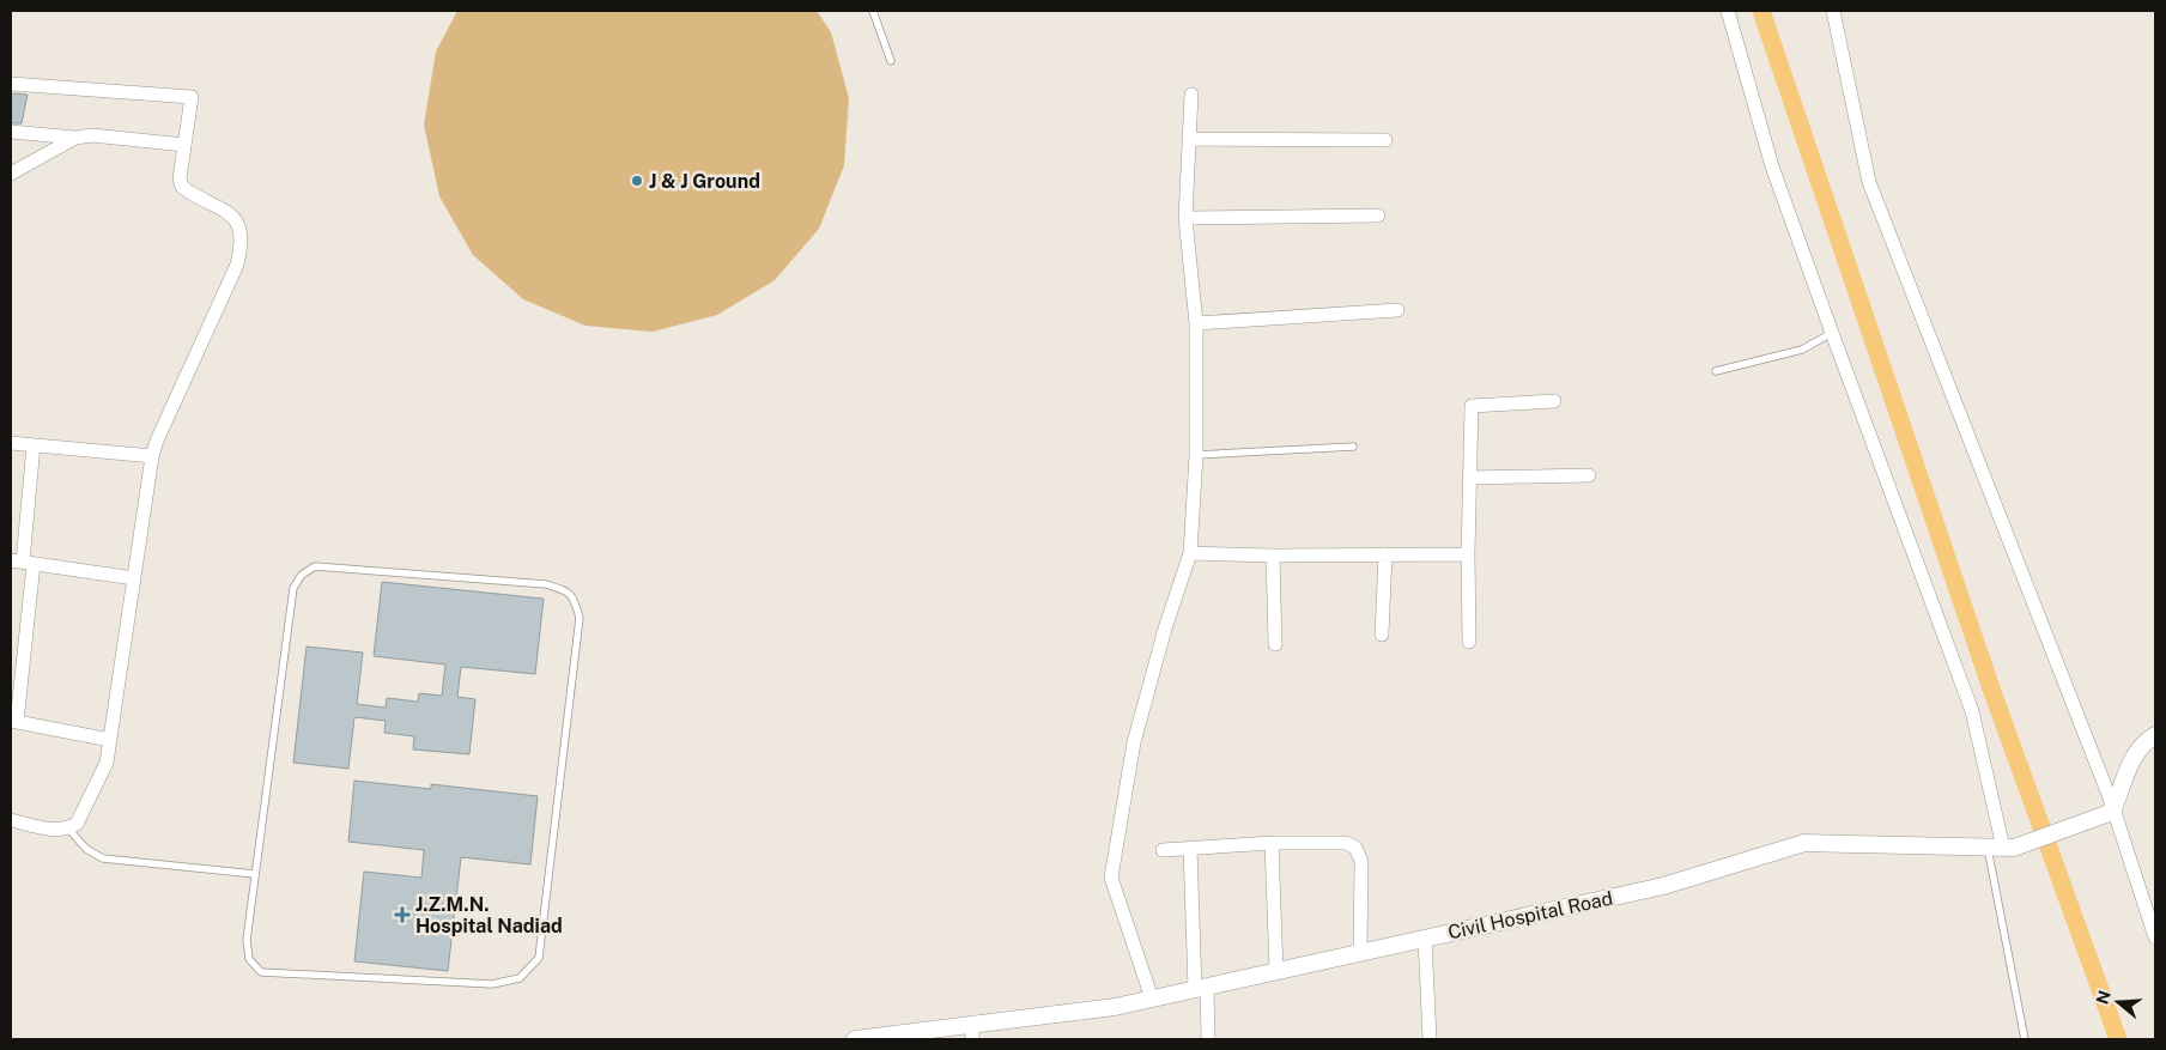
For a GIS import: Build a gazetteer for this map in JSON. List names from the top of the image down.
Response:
{
  "streets": {
    "street": ["Civil Hospital Road"]
  },
  "places": {
    "other": ["J & J Ground"],
    "health": ["J.Z.M.N. Hospital Nadiad"]
  },
  "north": "left"
}
